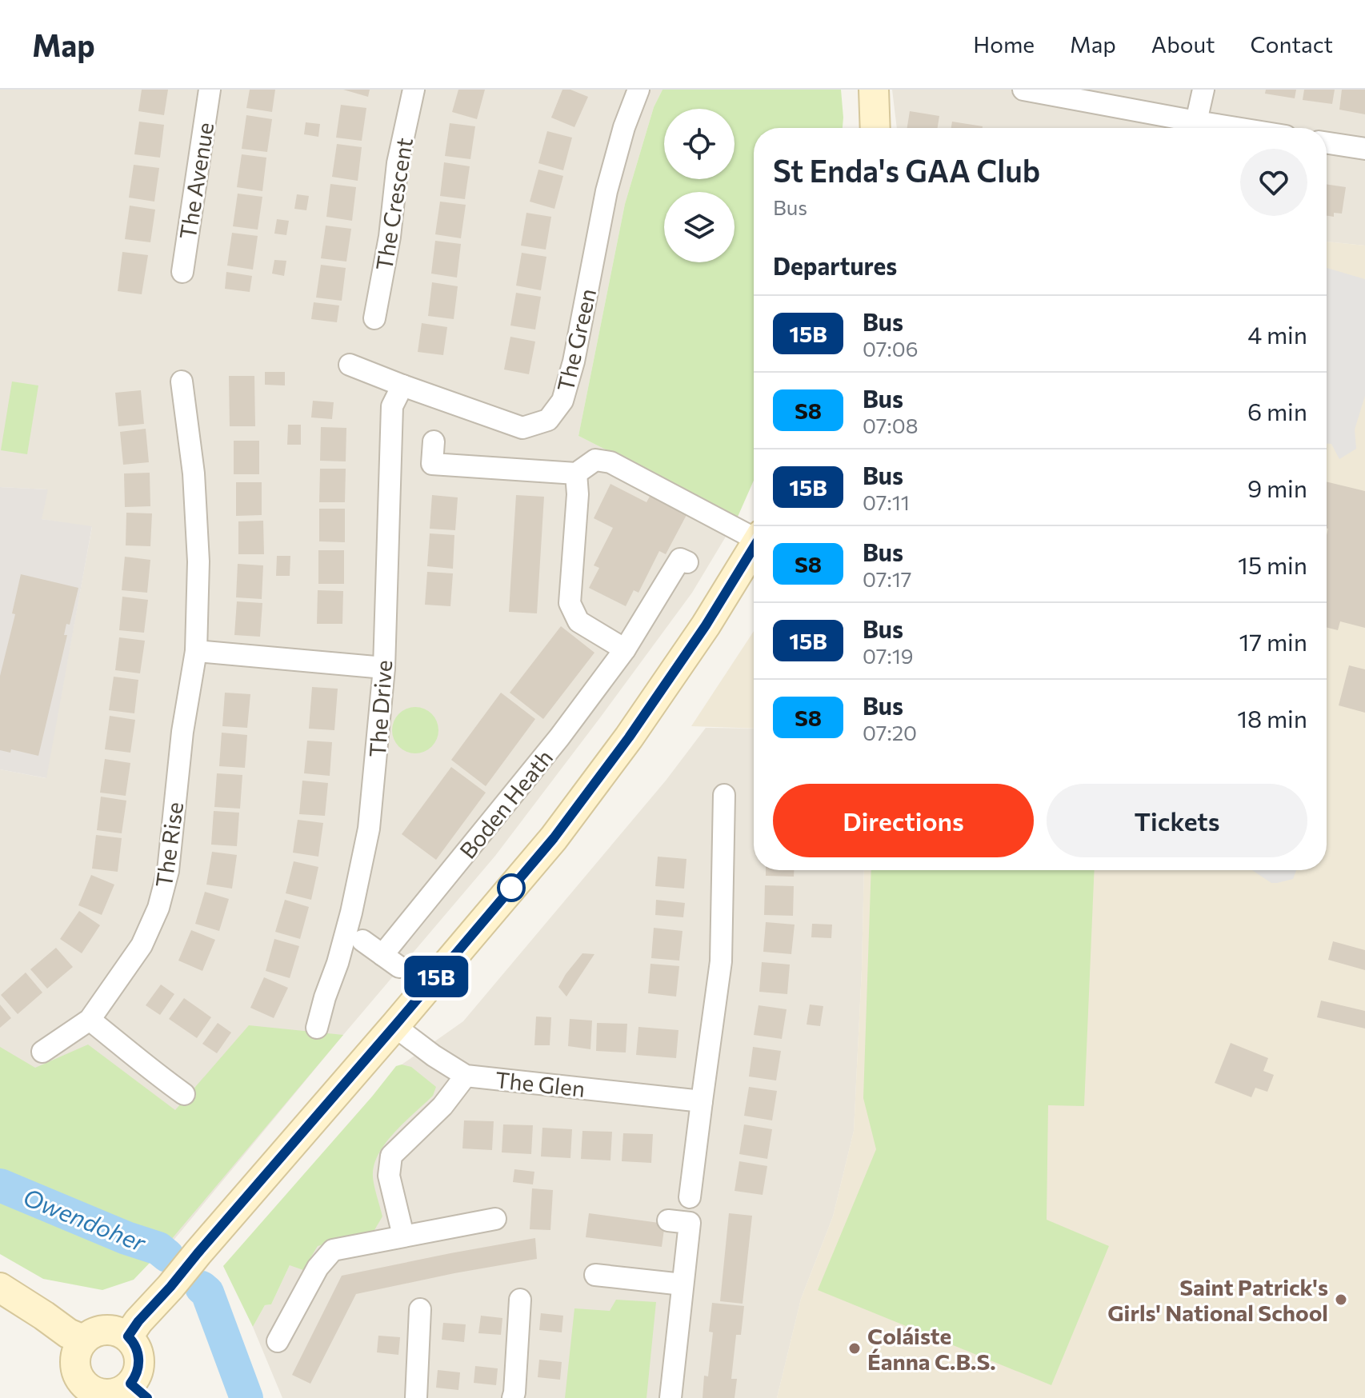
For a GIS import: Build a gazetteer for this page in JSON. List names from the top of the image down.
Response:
{
  "streets": {
    "street": [
      "The Avenue",
      "The Crescent",
      "The Green",
      "The Drive",
      "Boden Heath",
      "The Rise",
      "The Glen"
    ]
  },
  "crossings": [
    ["The Green", "The Drive"]
  ],
  "water": ["Owendoher"],
  "places": ["Saint Patrick's Girls' National School", "Coláiste Éanna C.B.S."],
  "lines": ["bus line 15B"],
  "page": {
    "header": "Map",
    "nav": [
      "Home",
      "Map",
      "About",
      "Contact"
    ],
    "on_map": "15B",
    "heading": [
      ["St Enda's GAA Club", "Bus"],
      "Departures"
    ],
    "list": [
      {
        "mark": "15B",
        "name": "Bus",
        "note": "07:06",
        "value": "4 min"
      },
      {
        "mark": "S8",
        "name": "Bus",
        "note": "07:08",
        "value": "6 min"
      },
      {
        "mark": "15B",
        "name": "Bus",
        "note": "07:11",
        "value": "9 min"
      },
      {
        "mark": "S8",
        "name": "Bus",
        "note": "07:17",
        "value": "15 min"
      },
      {
        "mark": "15B",
        "name": "Bus",
        "note": "07:19",
        "value": "17 min"
      },
      {
        "mark": "S8",
        "name": "Bus",
        "note": "07:20",
        "value": "18 min"
      }
    ],
    "buttons": ["Directions", "Tickets"]
  }
}
